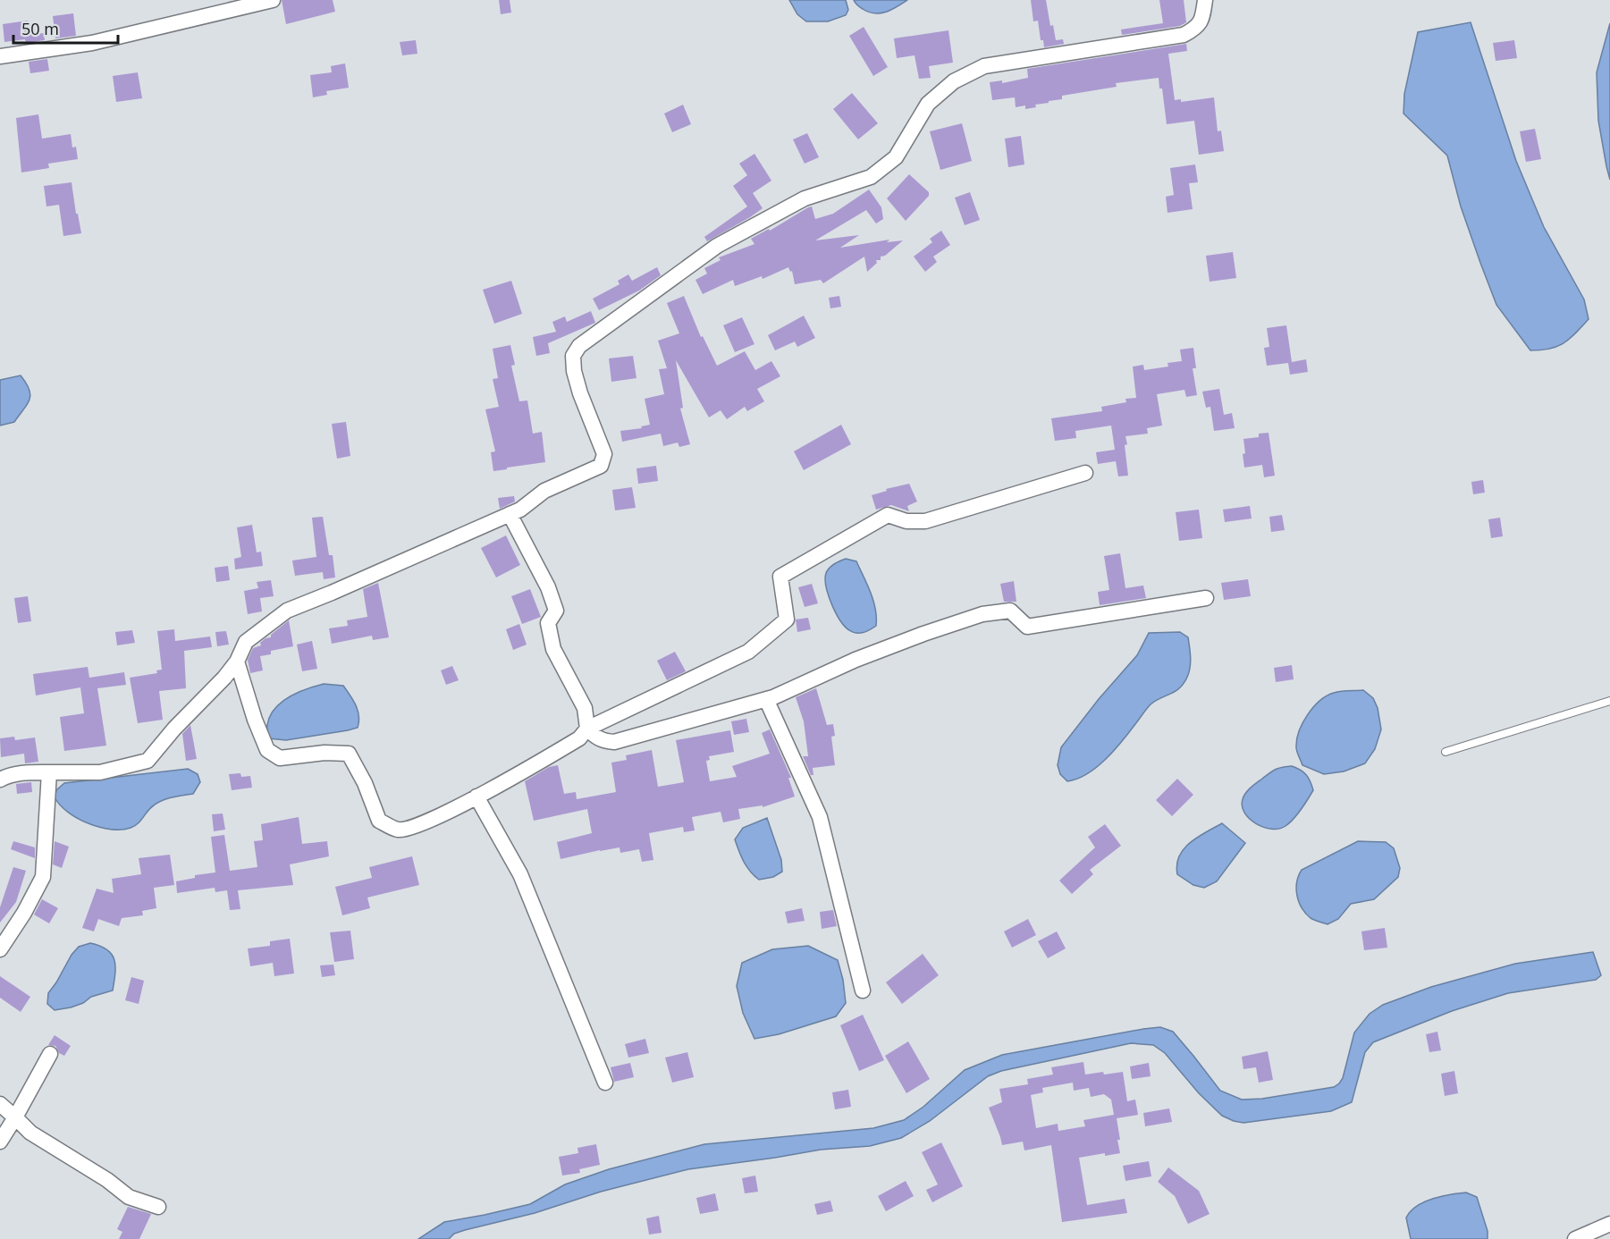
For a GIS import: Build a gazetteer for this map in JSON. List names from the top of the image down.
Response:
{
  "scale_bar": "50 m"
}
